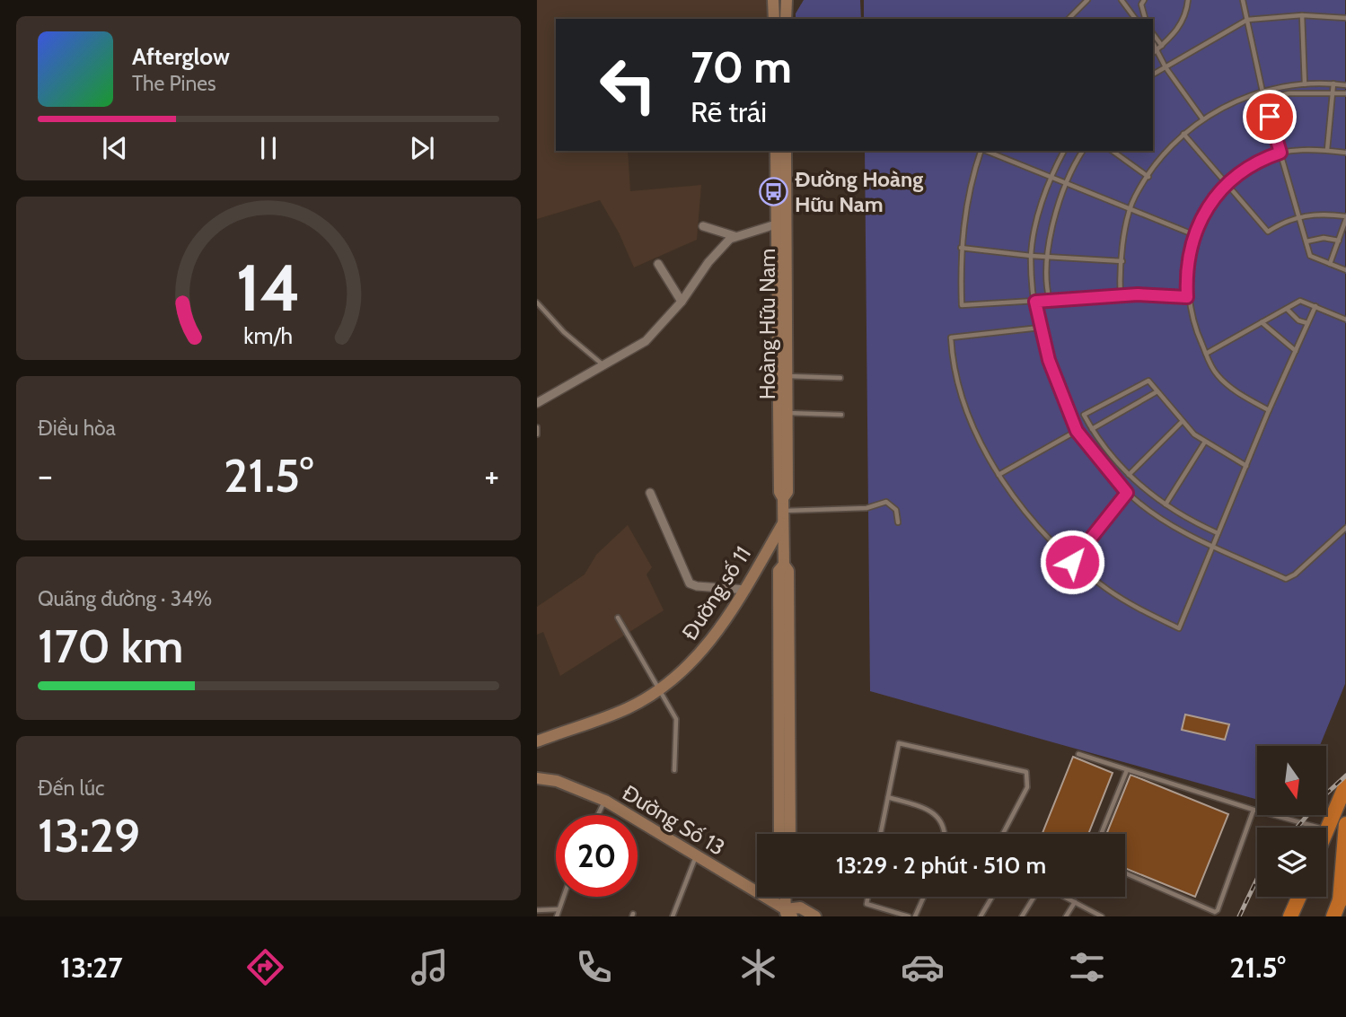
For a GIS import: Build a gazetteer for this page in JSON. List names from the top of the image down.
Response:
{
  "streets": {
    "main road": ["Hoàng Hữu Nam", "Đường số 11", "Đường Số 13"]
  },
  "crossings": [
    ["Hoàng Hữu Nam", "Đường số 11"]
  ],
  "places": {
    "bus stop": ["Đường Hoàng Hữu Nam"]
  },
  "north": "bottom",
  "page": {
    "turn": ["70 m", "Rẽ trái"],
    "song": ["Afterglow", "The Pines"],
    "tile": [
      "Điều hòa",
      ["Quãng đường · 34%", "170 km"],
      ["Đến lúc", "13:29"]
    ],
    "heat": ["−", "21.5°", "+"],
    "limit": "20",
    "trip": "13:29 · 2 phút · 510 m",
    "tabs": ["13:27", "21.5°"],
    "gauge": ["14", "km/h"]
  }
}
